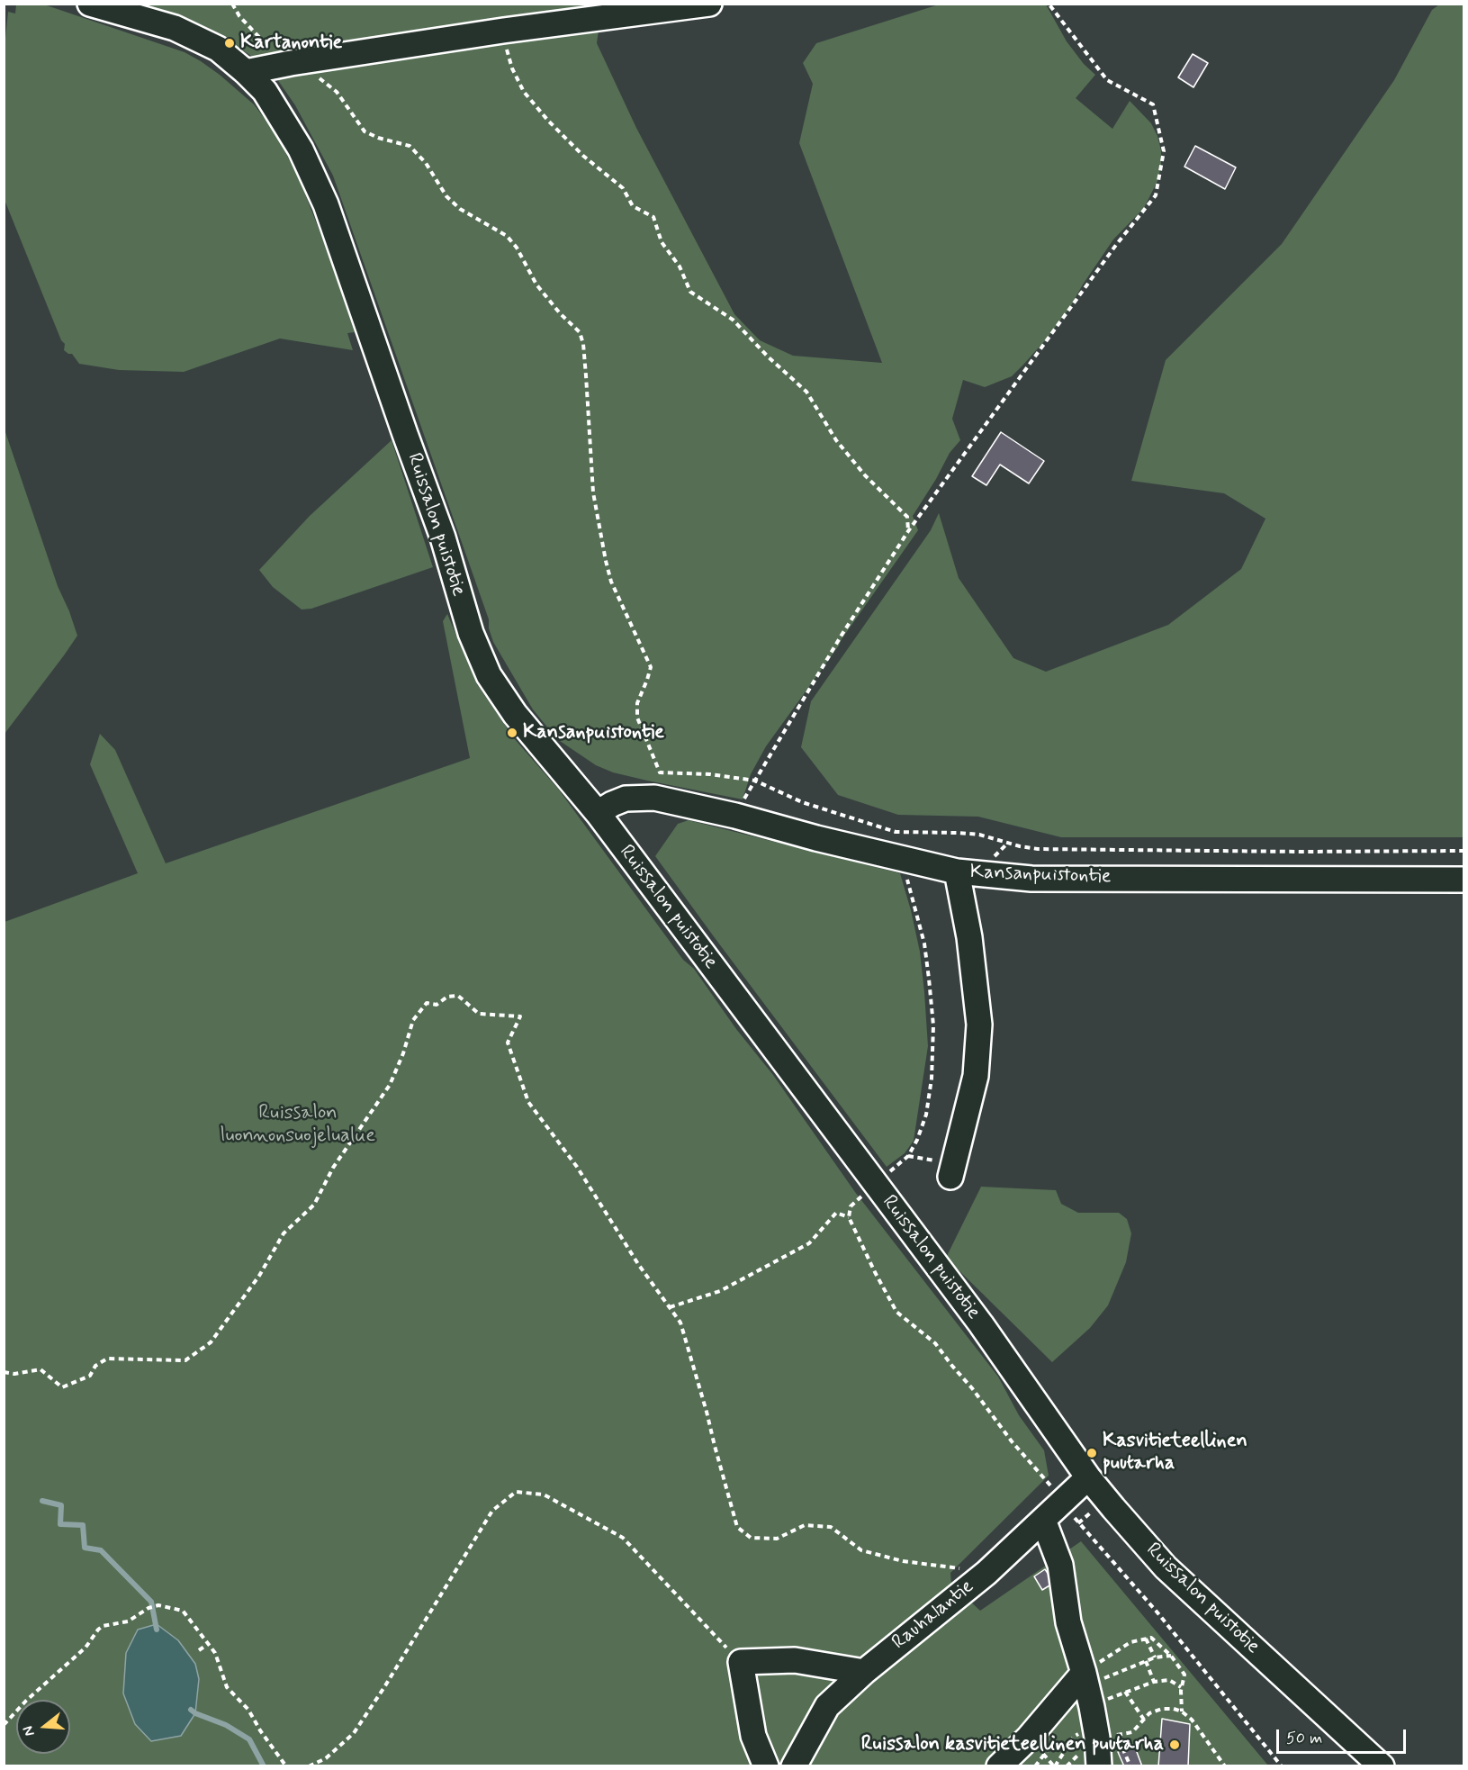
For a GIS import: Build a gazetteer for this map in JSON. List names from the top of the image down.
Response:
{
  "streets": {
    "street": ["Ruissalon puistotie", "Kansanpuistontie", "Rauhalantie"]
  },
  "crossings": [
    ["Ruissalon puistotie", "Kansanpuistontie"],
    ["Ruissalon puistotie", "Rauhalantie"]
  ],
  "parks": ["Ruissalon luonnonsuojelualue"],
  "places": [
    "Kartanontie",
    "Kansanpuistontie",
    "Kasvitieteellinen puutarha",
    "Ruissalon kasvitieteellinen puutarha"
  ],
  "scale_bar": "50 m",
  "north": "left"
}
